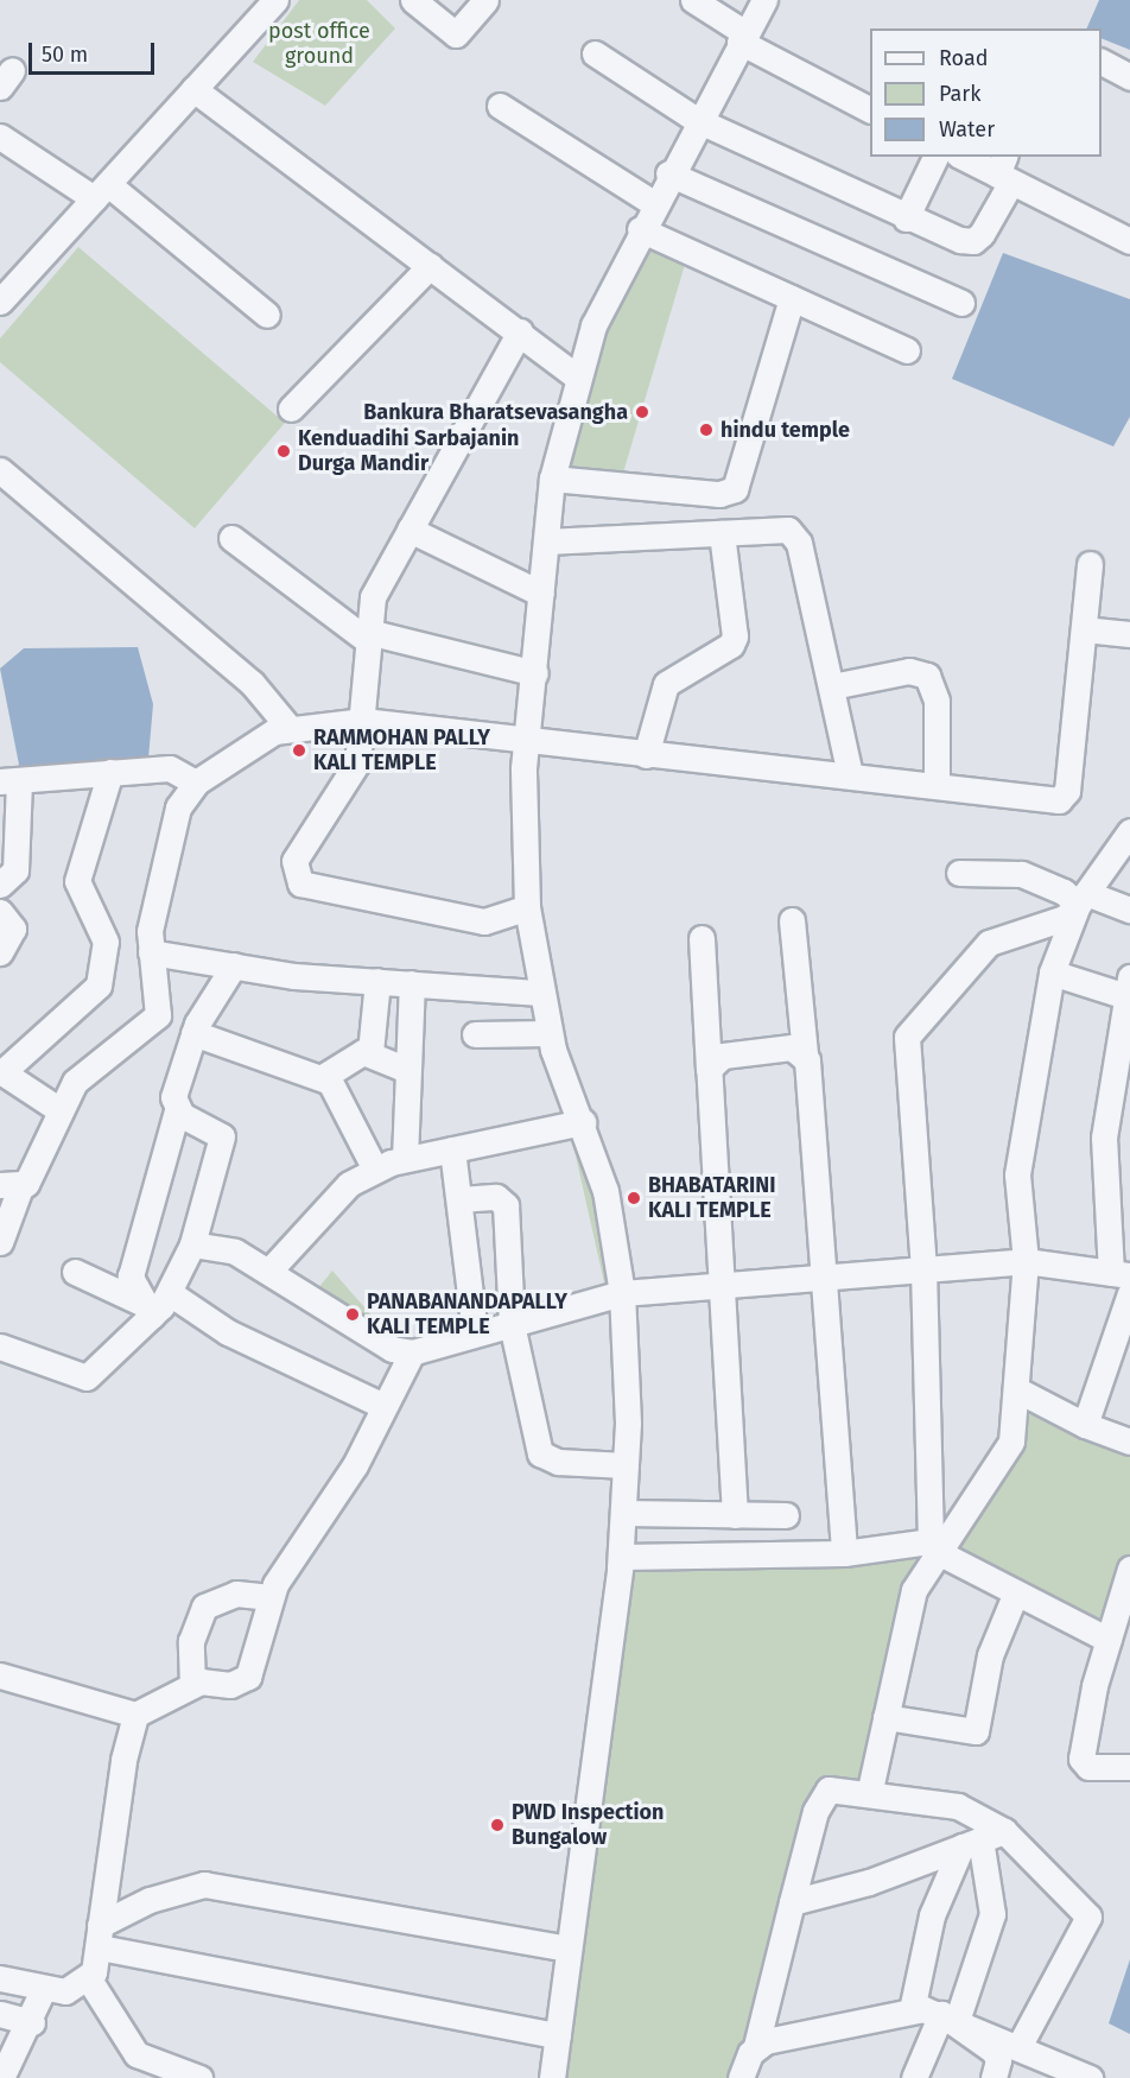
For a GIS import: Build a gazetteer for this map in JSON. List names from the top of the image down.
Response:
{
  "parks": ["post office ground"],
  "places": [
    "Bankura Bharatsevasangha",
    "hindu temple",
    "Kenduadihi Sarbajanin Durga Mandir",
    "RAMMOHAN PALLY KALI TEMPLE",
    "BHABATARINI KALI TEMPLE",
    "PANABANANDAPALLY KALI TEMPLE",
    "PWD Inspection Bungalow"
  ],
  "legend": ["Road", "Park", "Water"],
  "scale_bar": "50 m"
}
